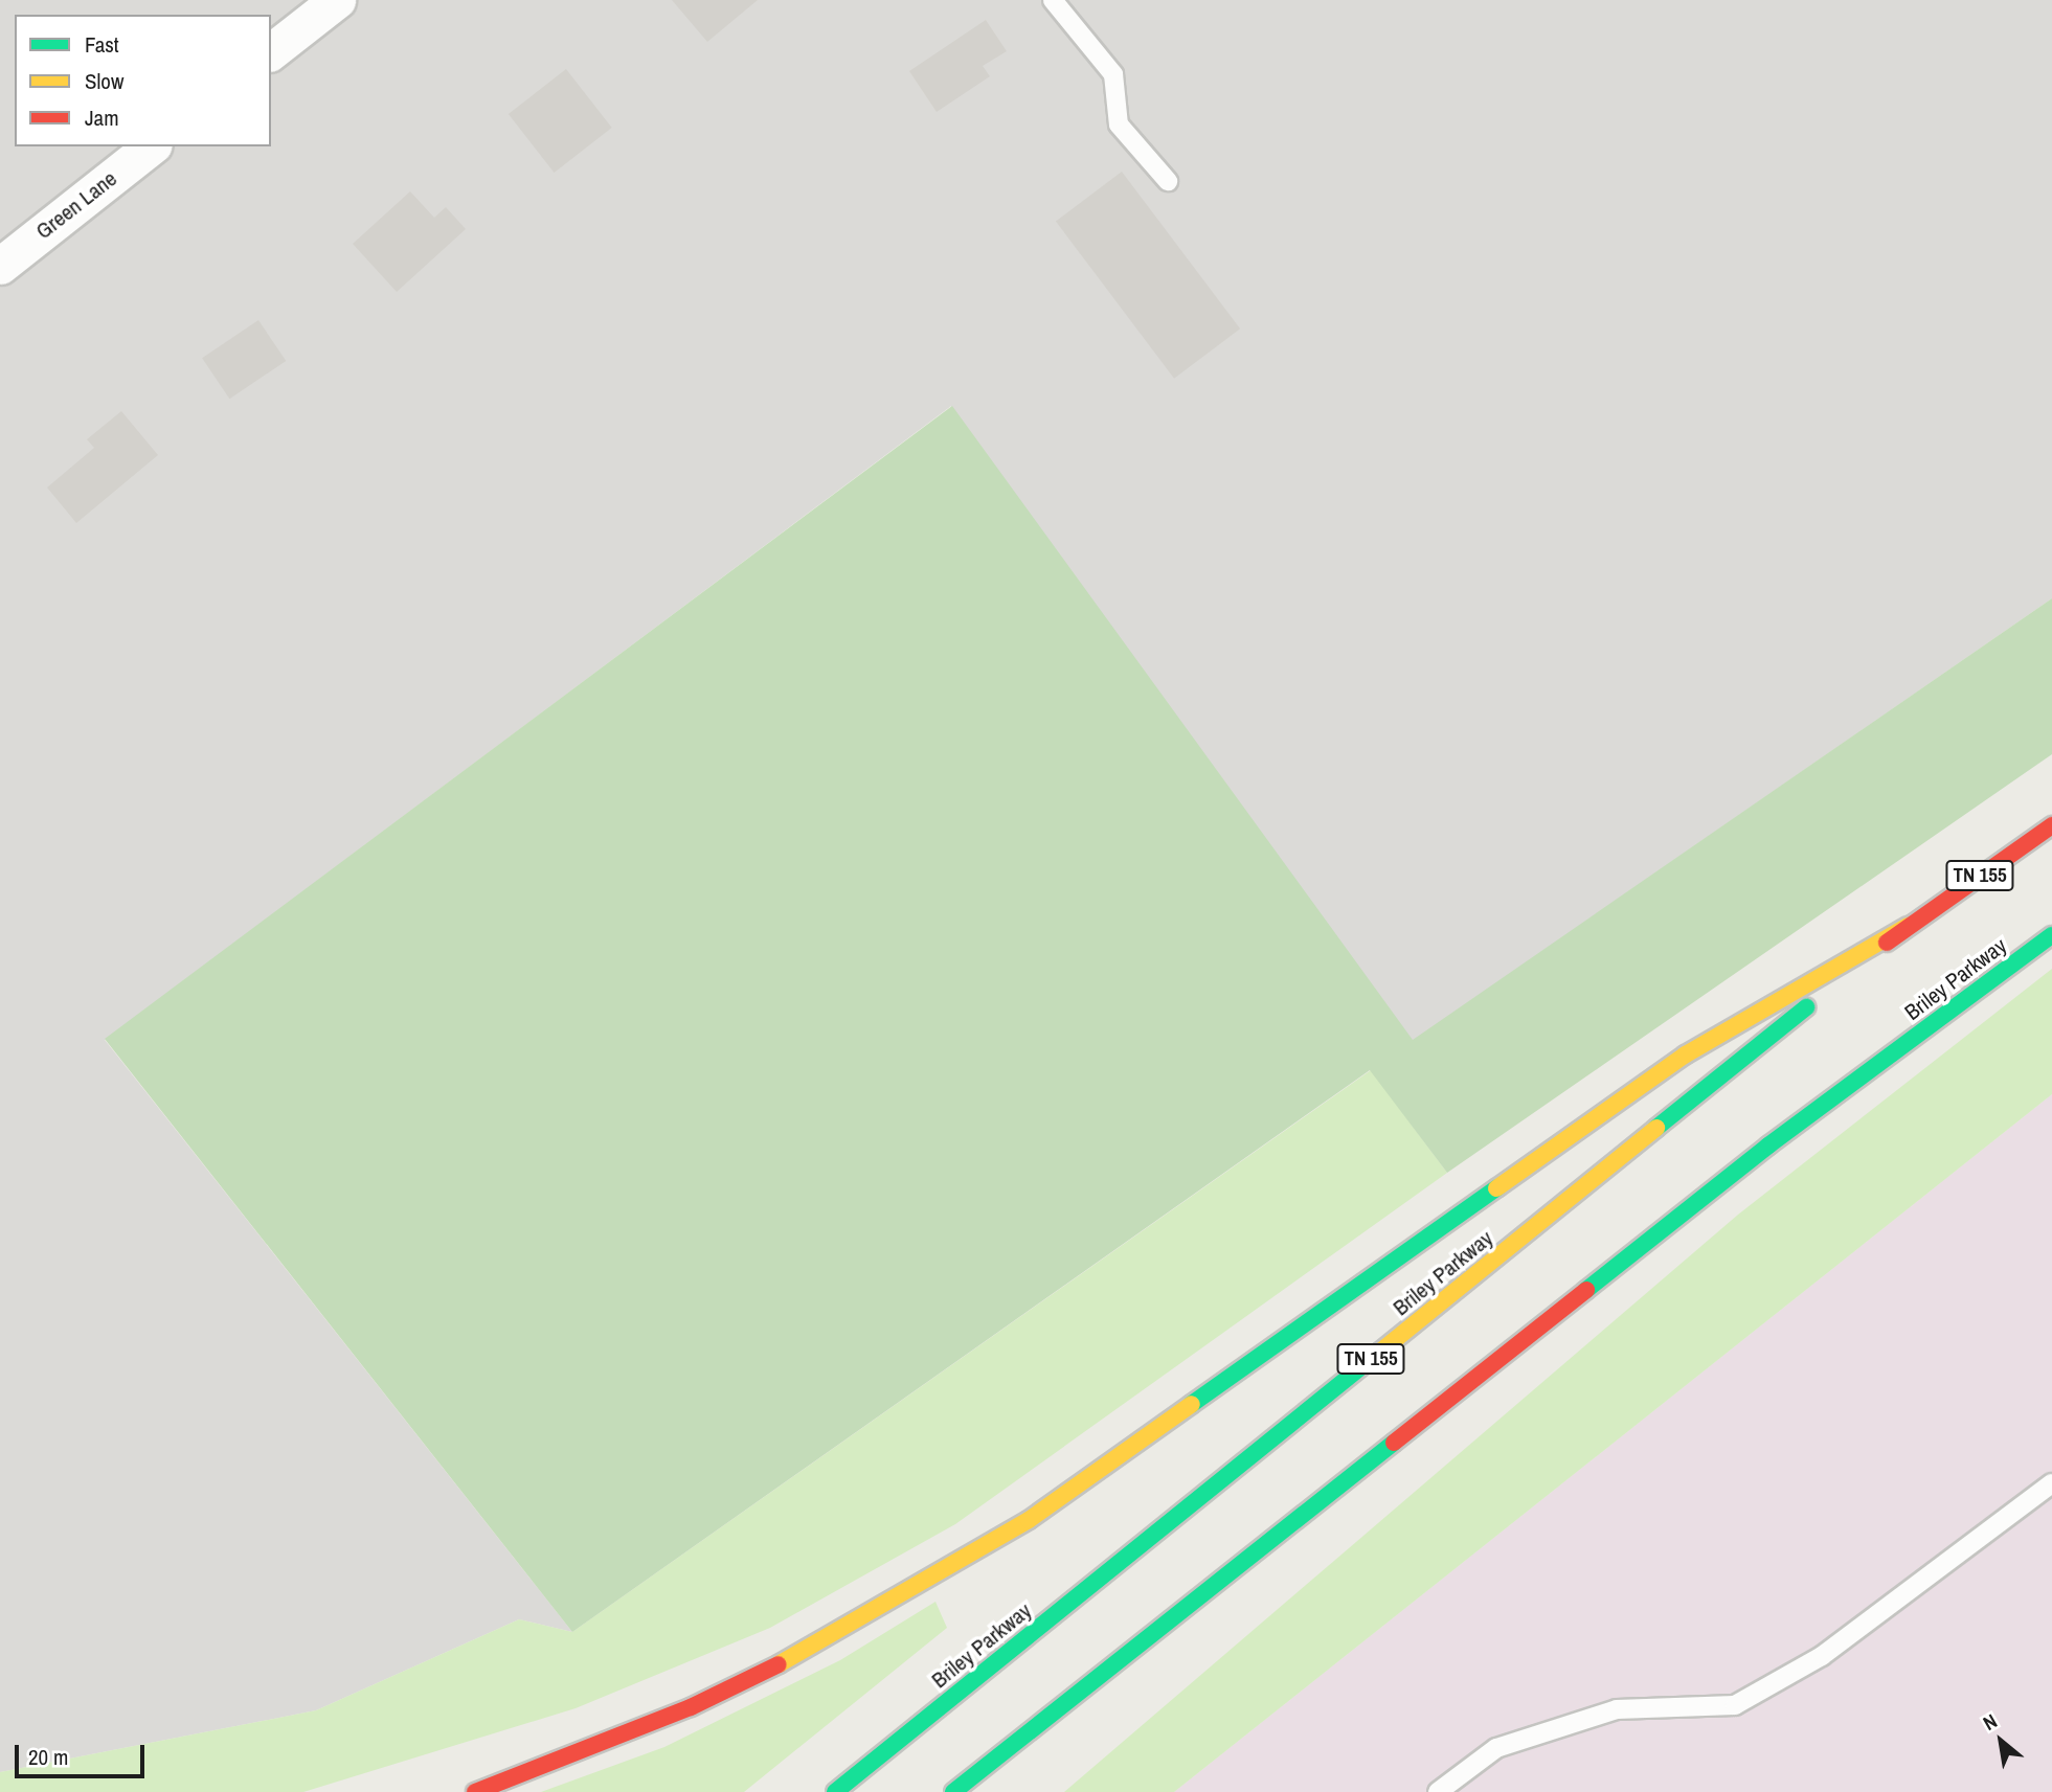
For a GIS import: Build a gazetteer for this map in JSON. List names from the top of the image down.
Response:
{
  "streets": {
    "highway": ["TN 155", "Briley Parkway"],
    "street": ["Green Lane"]
  },
  "legend": ["Fast", "Slow", "Jam"],
  "scale_bar": "20 m",
  "north": "top left"
}
